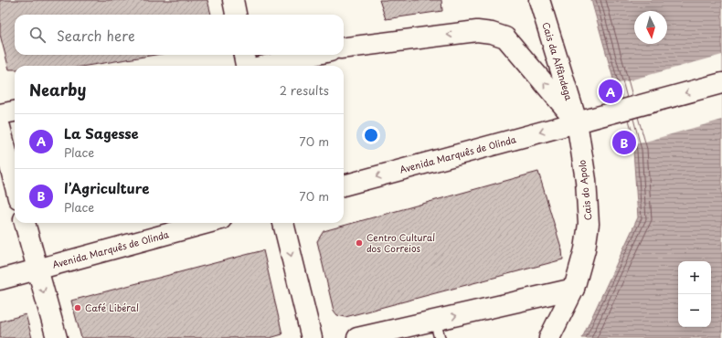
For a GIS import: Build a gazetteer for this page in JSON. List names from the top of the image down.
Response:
{
  "streets": {
    "main road": ["Cais da Alfândega", "Avenida Marquês de Olinda", "Cais do Apolo"]
  },
  "crossings": [
    ["Cais da Alfândega", "Avenida Marquês de Olinda"],
    ["Cais da Alfândega", "Cais do Apolo"],
    ["Avenida Marquês de Olinda", "Cais do Apolo"]
  ],
  "places": ["Centro Cultural dos Correios", "Café Libéral"],
  "north": "bottom",
  "page": {
    "search": "Search here",
    "heading": ["Nearby", "2 results"],
    "pins": ["A", "B"],
    "list": [
      {
        "mark": "A",
        "name": "La Sagesse",
        "note": "Place",
        "value": "70 m"
      },
      {
        "mark": "B",
        "name": "l’Agriculture",
        "note": "Place",
        "value": "70 m"
      }
    ],
    "map_buttons": ["+", "−"]
  }
}
